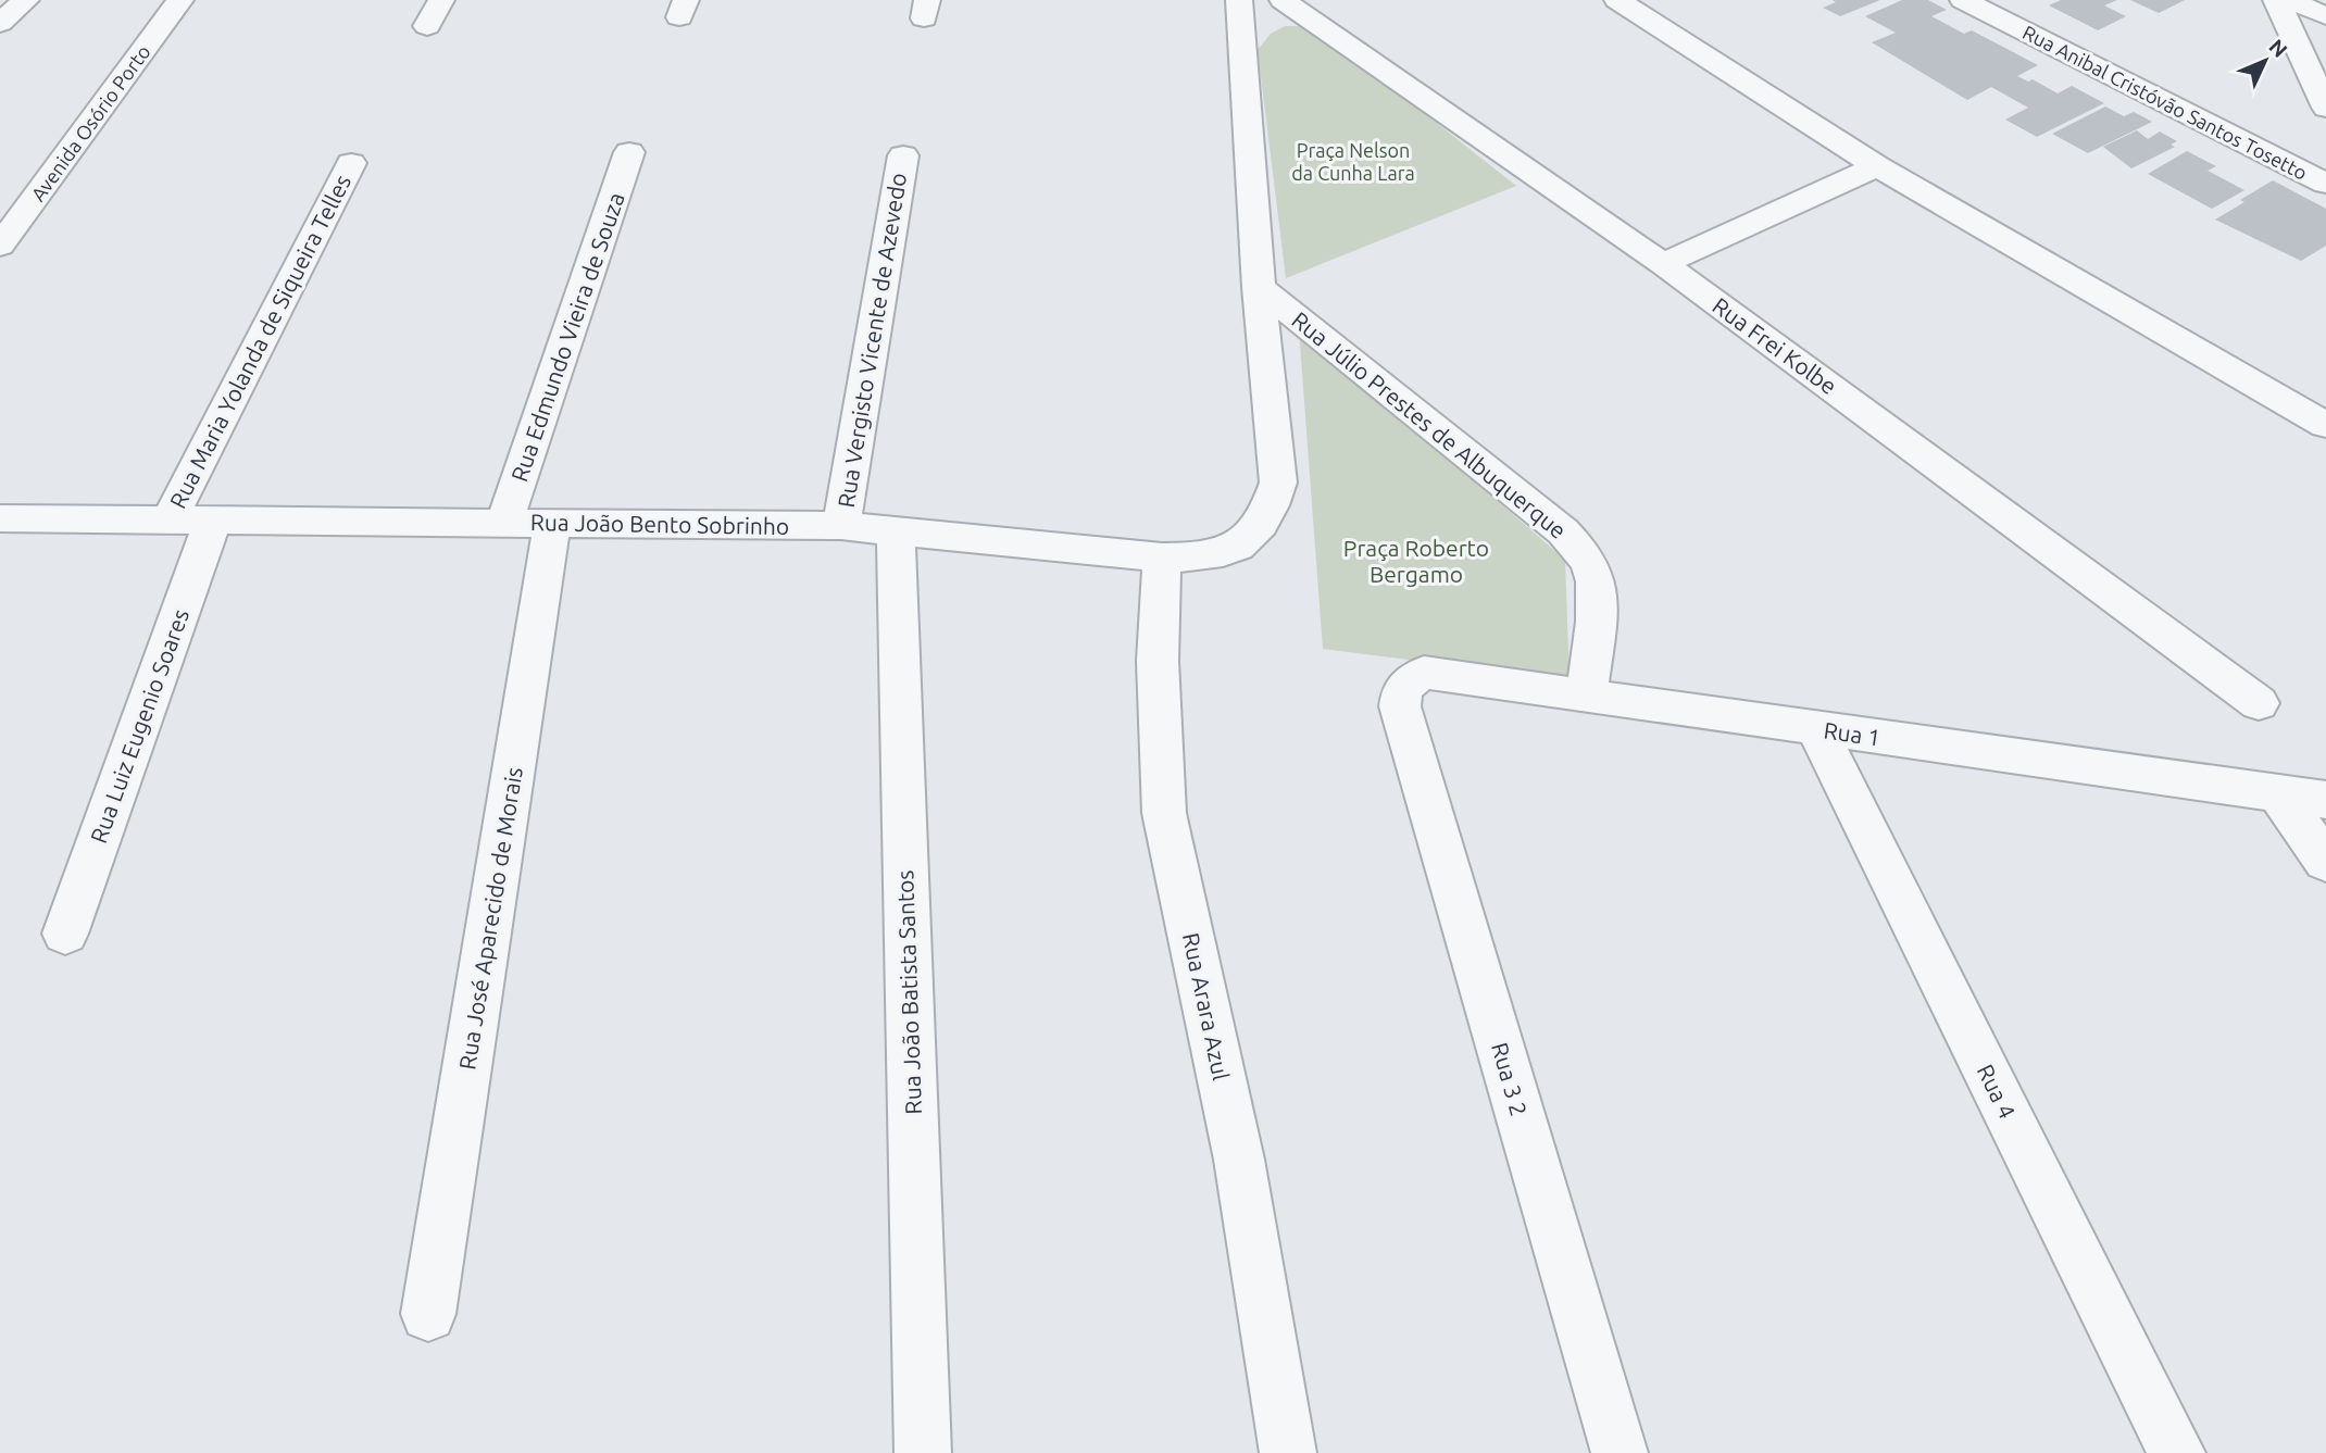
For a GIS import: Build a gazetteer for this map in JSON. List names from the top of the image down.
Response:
{
  "streets": {
    "street": [
      "Rua Anibal Cristóvão Santos Tosetto",
      "Avenida Osório Porto",
      "Rua Edmundo Vieira de Souza",
      "Rua Vergisto Vicente de Azevedo",
      "Rua Maria Yolanda de Siqueira Telles",
      "Rua Frei Kolbe",
      "Rua Júlio Prestes de Albuquerque",
      "Rua João Bento Sobrinho",
      "Rua Luiz Eugenio Soares",
      "Rua 1",
      "Rua José Aparecido de Morais",
      "Rua João Batista Santos",
      "Rua Arara Azul",
      "Rua 3 2",
      "Rua 4"
    ]
  },
  "crossings": [
    ["Rua Edmundo Vieira de Souza", "Rua João Bento Sobrinho"],
    ["Rua Vergisto Vicente de Azevedo", "Rua João Bento Sobrinho"],
    ["Rua Maria Yolanda de Siqueira Telles", "Rua João Bento Sobrinho"],
    ["Rua Júlio Prestes de Albuquerque", "Rua João Bento Sobrinho"],
    ["Rua Júlio Prestes de Albuquerque", "Rua 1"],
    ["Rua João Bento Sobrinho", "Rua Luiz Eugenio Soares"],
    ["Rua João Bento Sobrinho", "Rua José Aparecido de Morais"],
    ["Rua João Bento Sobrinho", "Rua João Batista Santos"],
    ["Rua João Bento Sobrinho", "Rua Arara Azul"],
    ["Rua 1", "Rua 3 2"],
    ["Rua 1", "Rua 4"]
  ],
  "parks": ["Praça Nelson da Cunha Lara", "Praça Roberto Bergamo"],
  "north": "top right"
}
